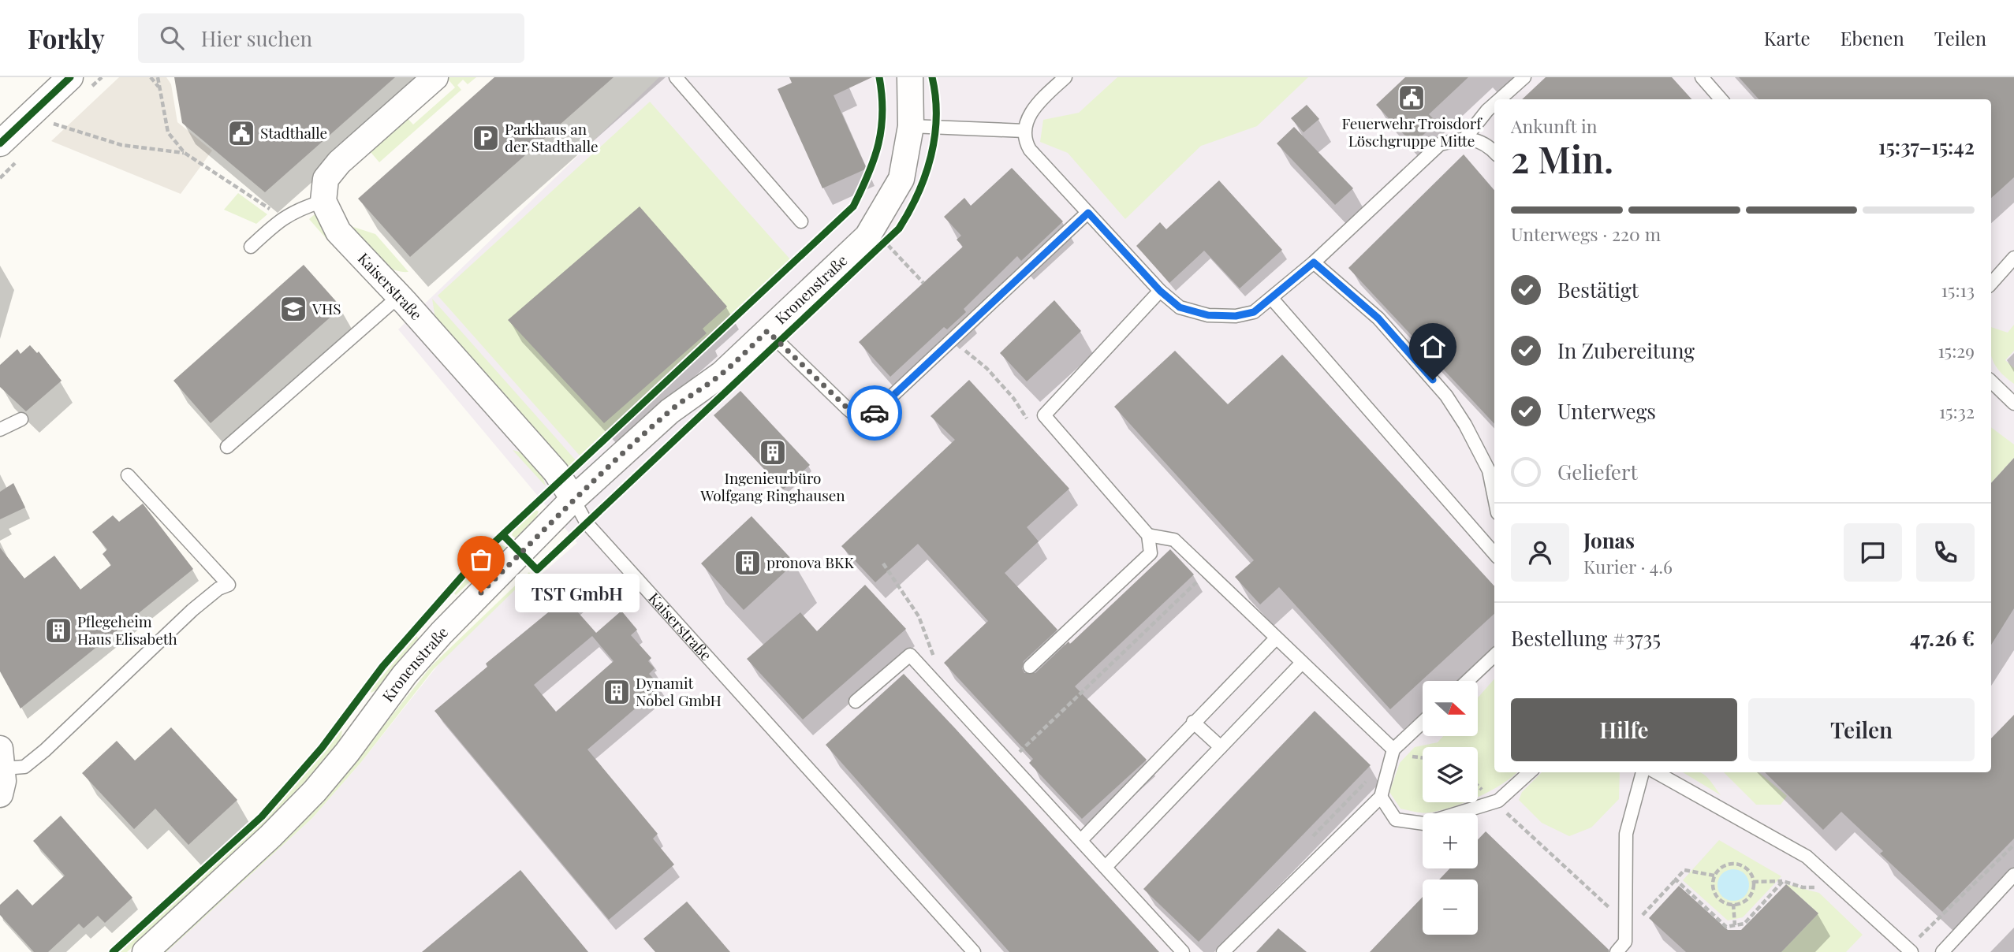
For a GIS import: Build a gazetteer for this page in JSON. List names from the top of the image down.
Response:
{
  "streets": {
    "street": ["Kaiserstraße", "Kronenstraße"]
  },
  "crossings": [
    ["Kaiserstraße", "Kronenstraße"]
  ],
  "places": {
    "public building": ["Feuerwehr Troisdorf Löschgruppe Mitte", "Stadthalle"],
    "parking": ["Parkhaus an der Stadthalle"],
    "school or university": ["VHS"],
    "building": [
      "Ingenieurbüro Wolfgang Ringhausen",
      "pronova BKK",
      "Pflegeheim Haus Elisabeth",
      "Dynamit Nobel GmbH"
    ],
    "other": ["TST GmbH"]
  },
  "north": "right",
  "page": {
    "header": "Forkly",
    "search": "Hier suchen",
    "nav": ["Karte", "Ebenen", "Teilen"],
    "heading": ["2 Min.", "Ankunft in", "15:37–15:42"],
    "panel": [
      "Jonas",
      "Kurier · 4.6",
      "Bestellung #3735",
      "47.26 €"
    ],
    "bar": "Unterwegs · 220 m",
    "list": [
      ["Bestätigt", "15:13"],
      ["In Zubereitung", "15:29"],
      ["Unterwegs", "15:32"],
      "Geliefert"
    ],
    "bubble": "TST GmbH",
    "map_buttons": ["+", "−"],
    "buttons": ["Hilfe", "Teilen"]
  }
}
